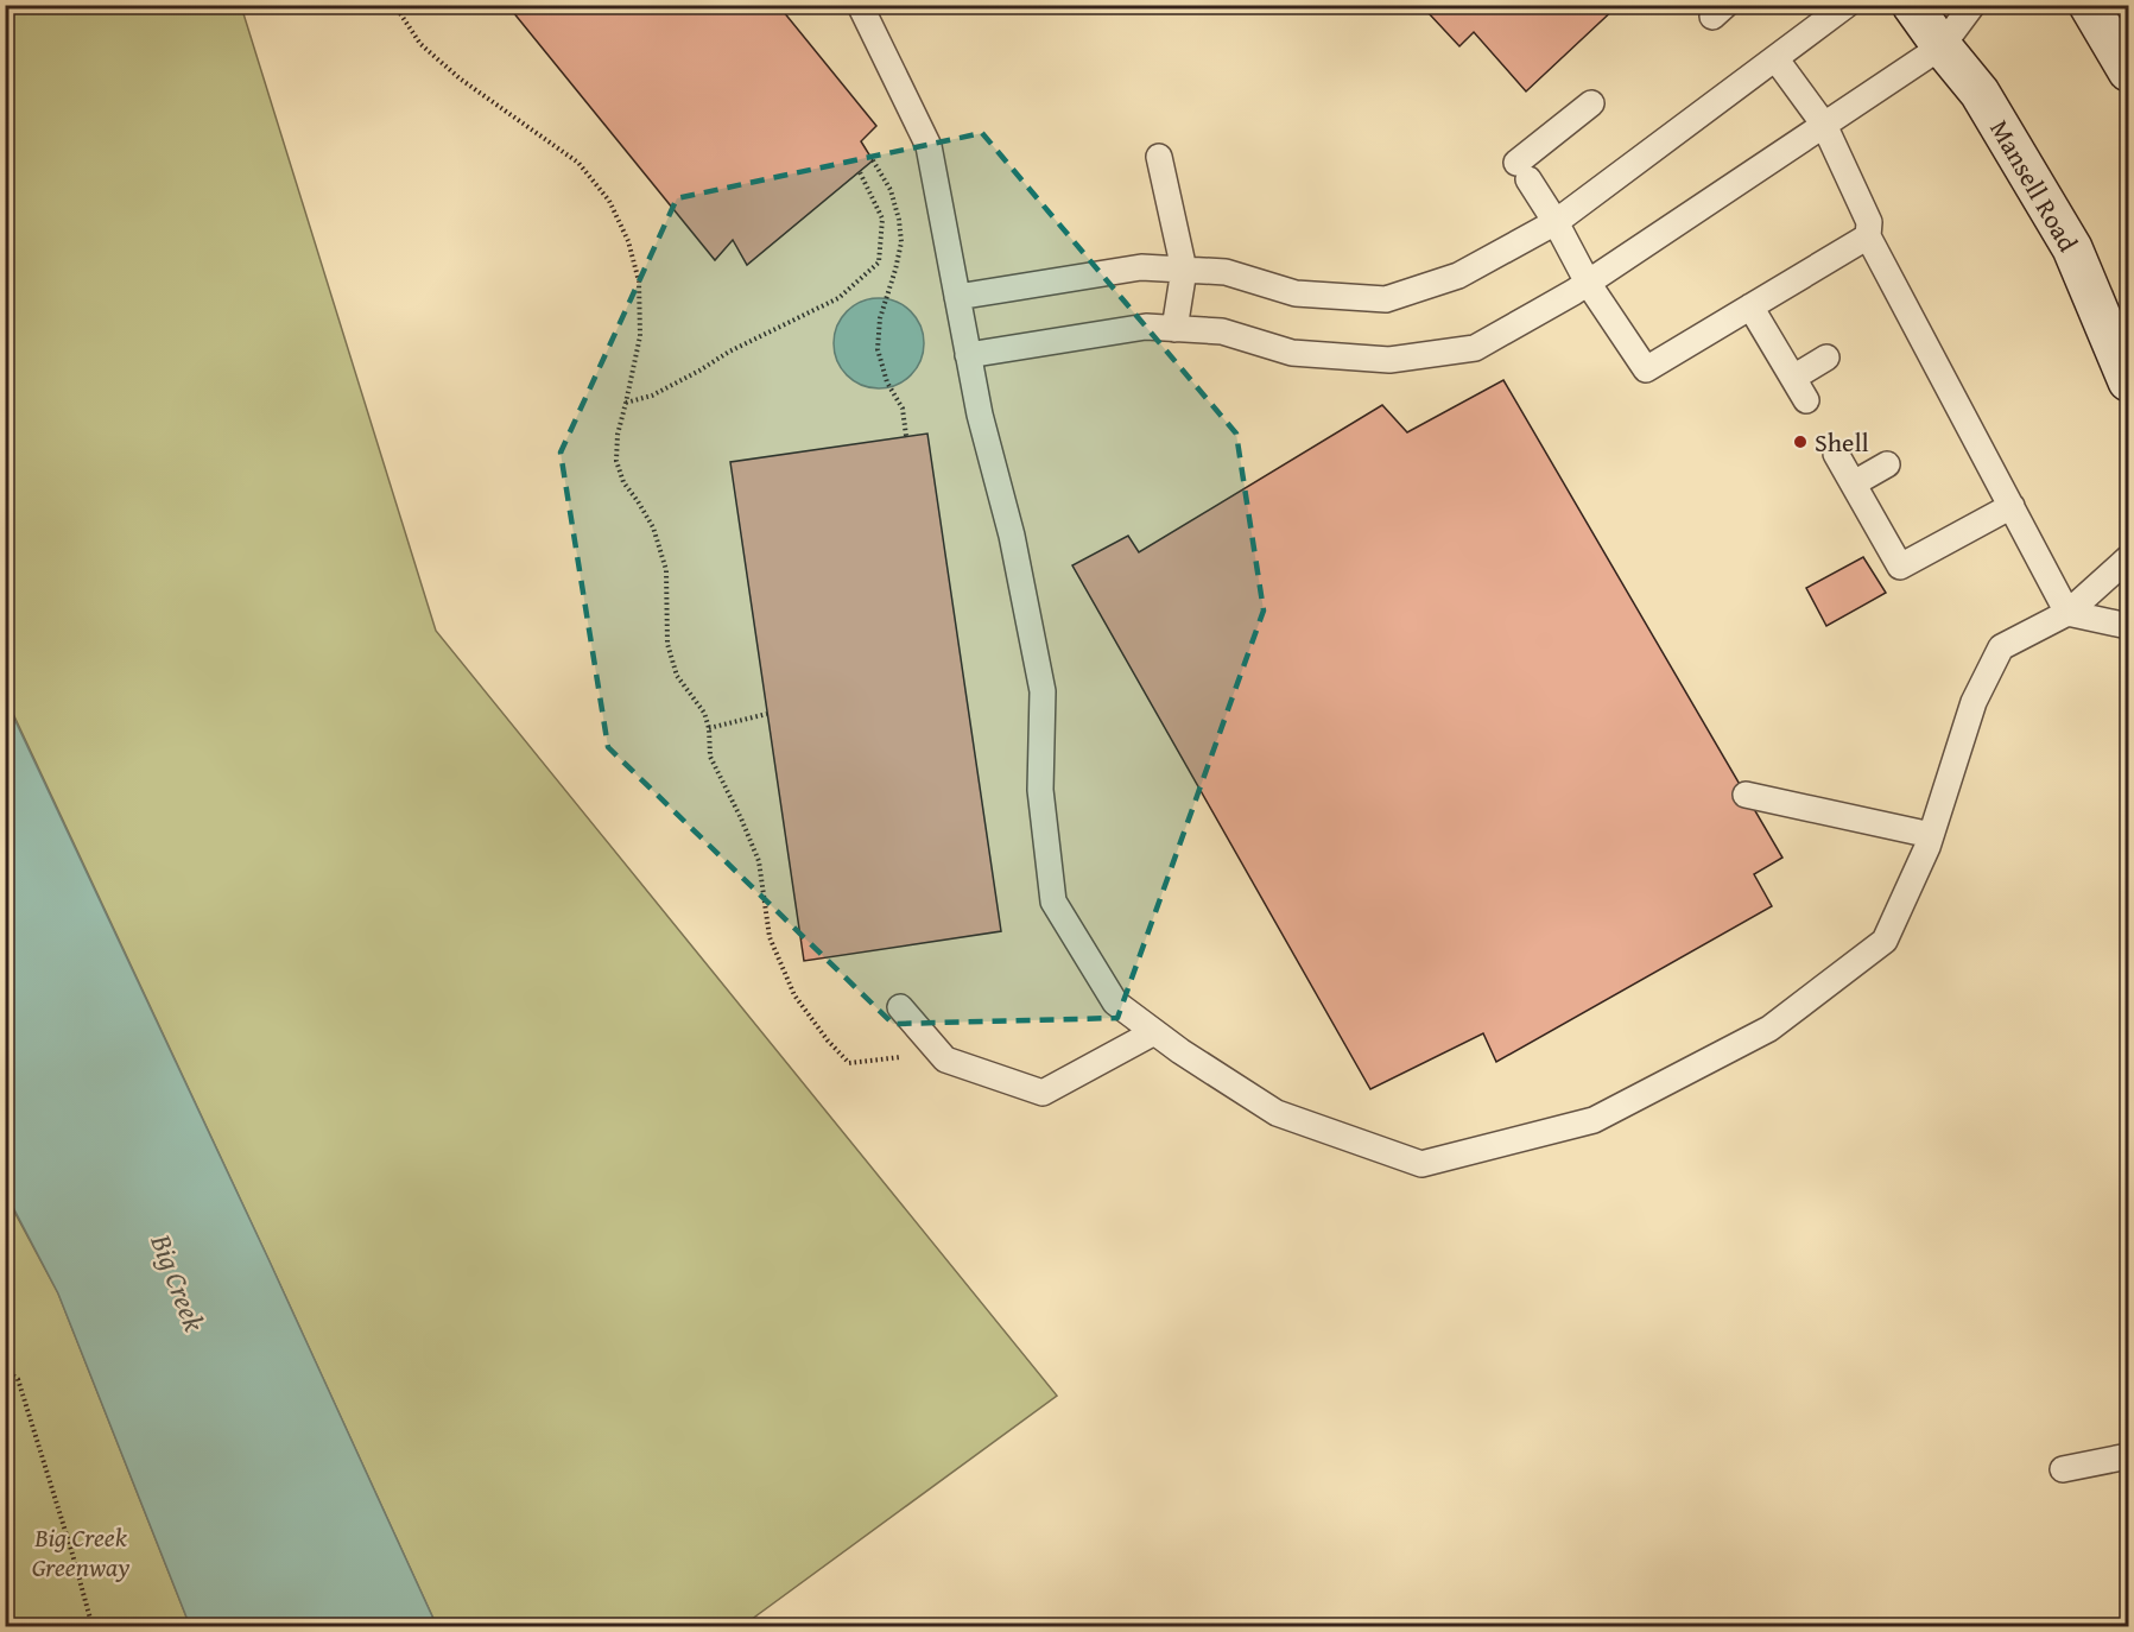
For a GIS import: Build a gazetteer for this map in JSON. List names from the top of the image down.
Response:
{
  "streets": {
    "main road": ["Mansell Road"]
  },
  "water": ["Big Creek"],
  "parks": ["Big Creek Greenway"],
  "places": ["Shell"]
}
